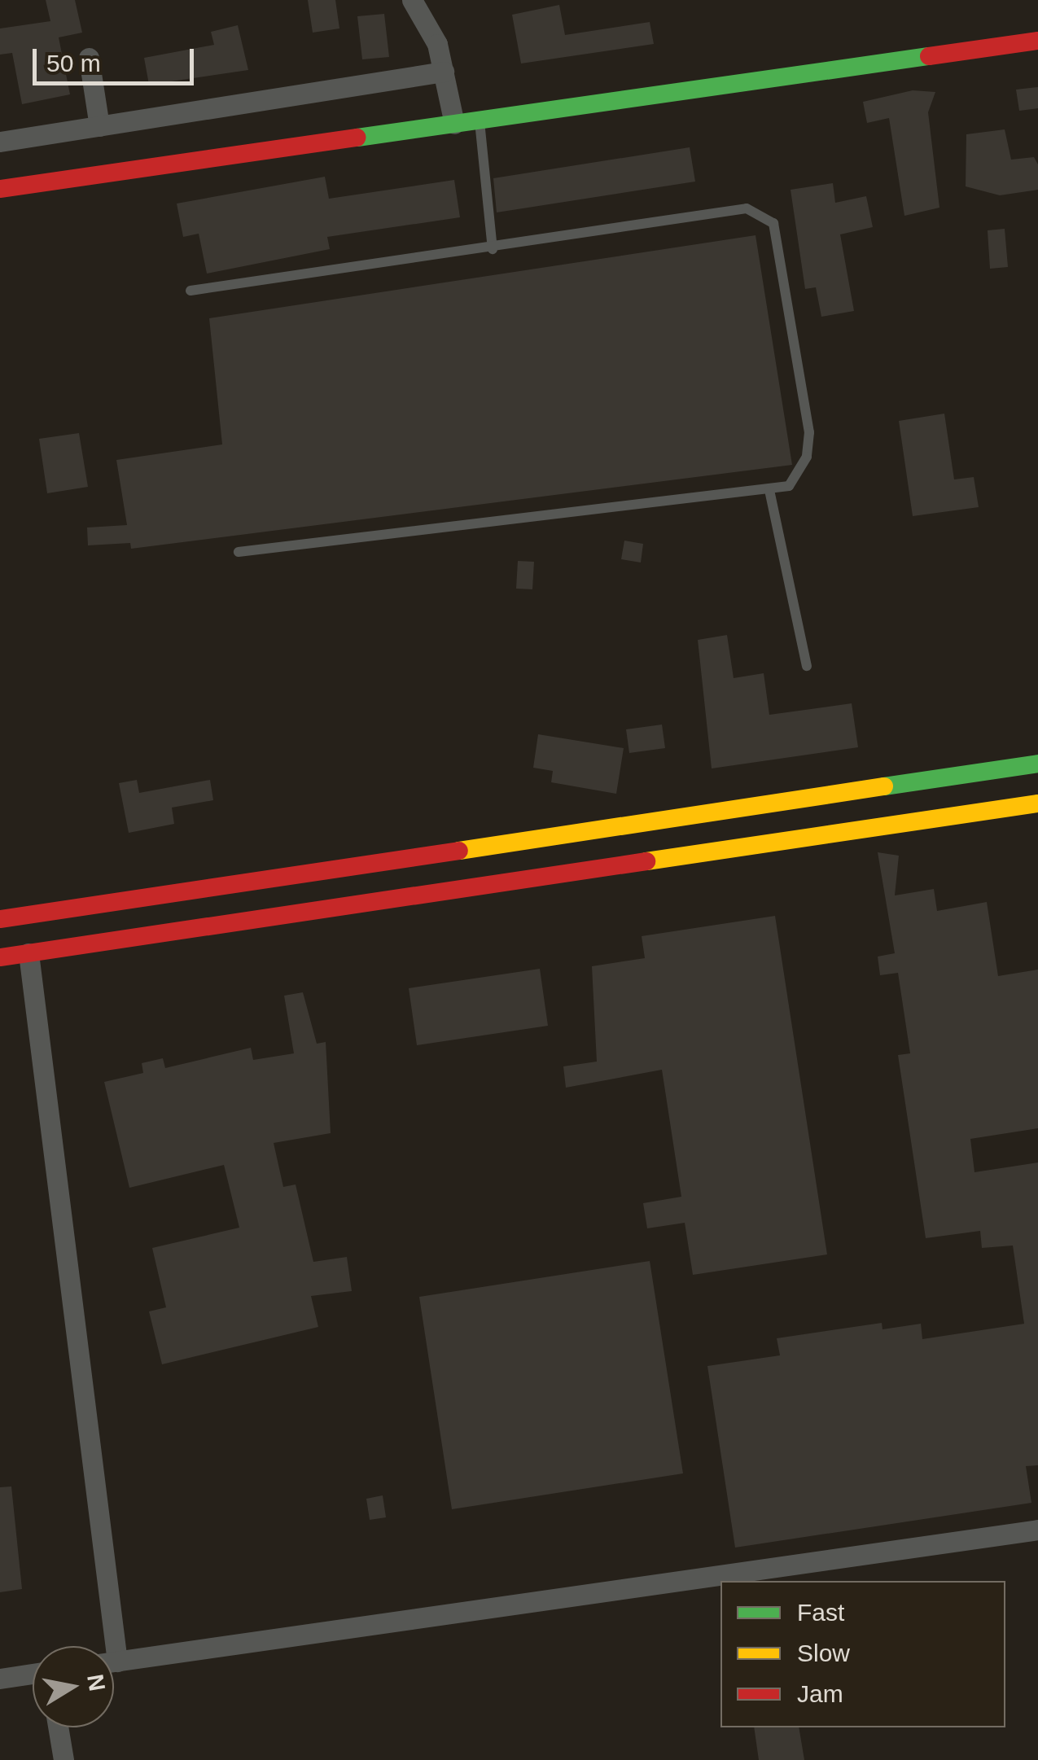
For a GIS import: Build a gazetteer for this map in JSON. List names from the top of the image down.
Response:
{
  "legend": ["Fast", "Slow", "Jam"],
  "scale_bar": "50 m",
  "north": "right"
}
